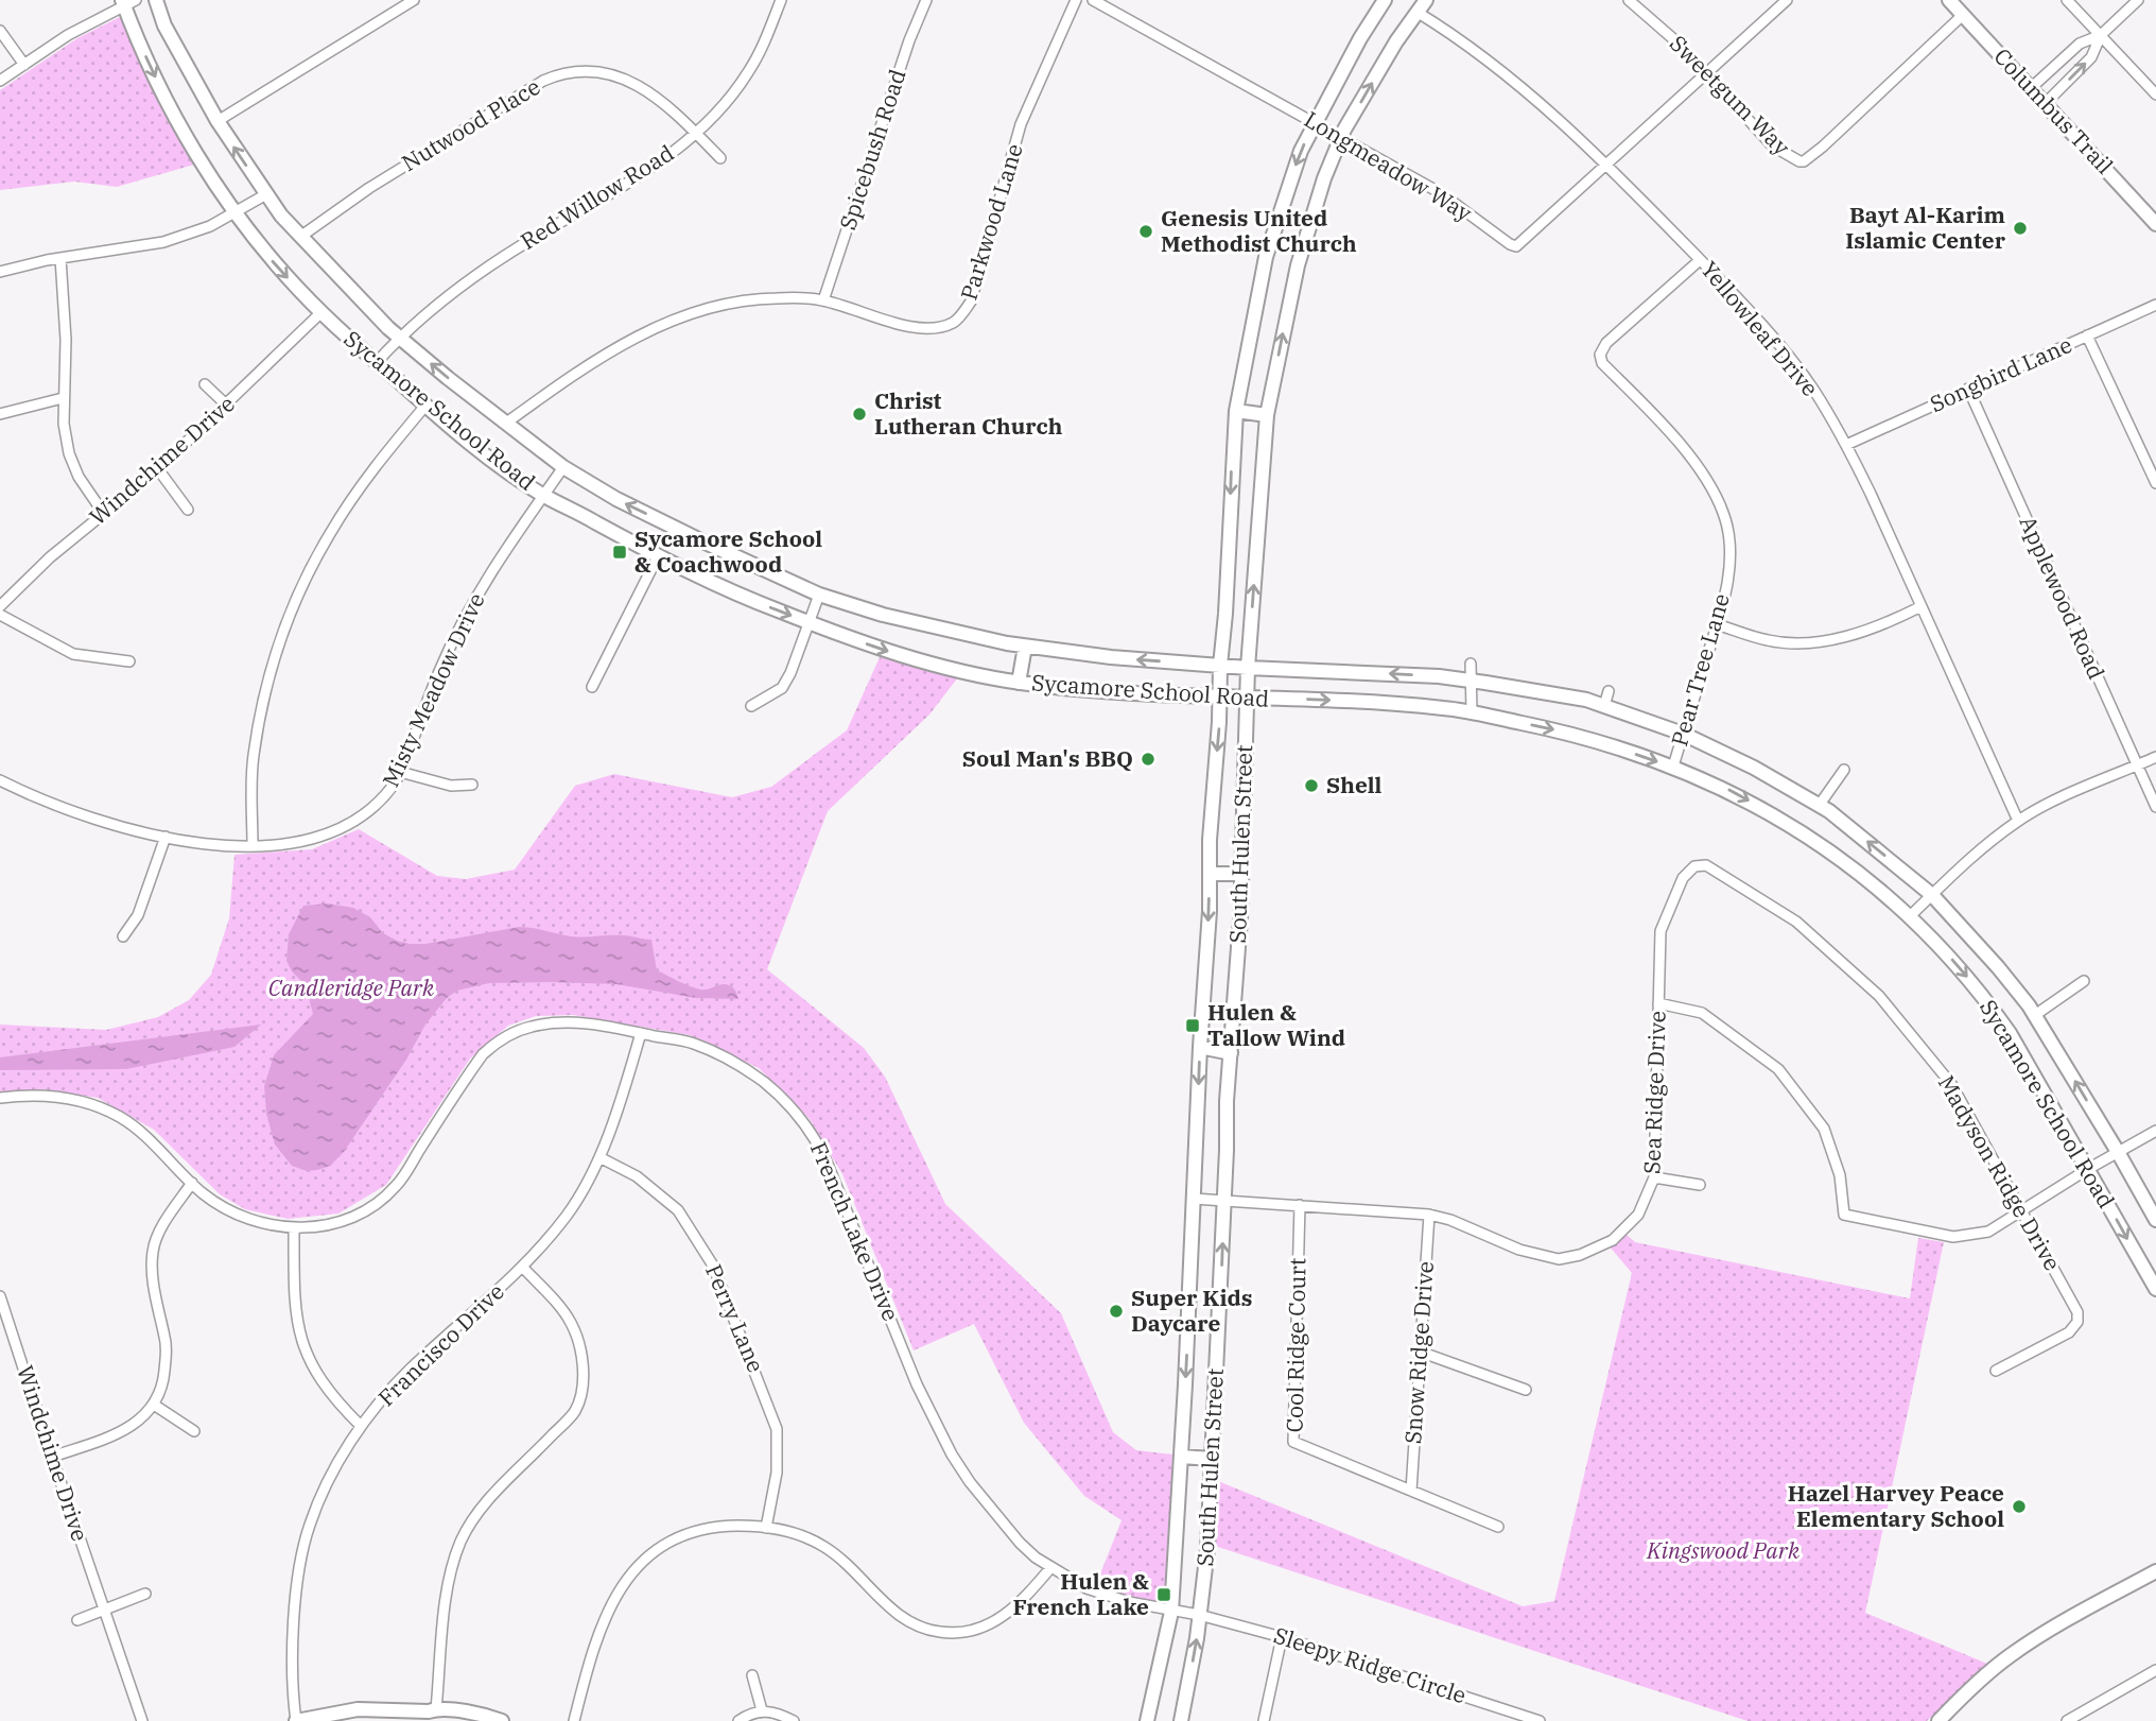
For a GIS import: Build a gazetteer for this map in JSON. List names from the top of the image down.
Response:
{
  "streets": {
    "main road": ["Columbus Trail", "Sycamore School Road", "South Hulen Street"],
    "street": [
      "Sweetgum Way",
      "Nutwood Place",
      "Spicebush Road",
      "Longmeadow Way",
      "Red Willow Road",
      "Parkwood Lane",
      "Yellowleaf Drive",
      "Songbird Lane",
      "Windchime Drive",
      "Applewood Road",
      "Pear Tree Lane",
      "Misty Meadow Drive",
      "Sea Ridge Drive",
      "Madyson Ridge Drive",
      "French Lake Drive",
      "Perry Lane",
      "Francisco Drive",
      "Cool Ridge Court",
      "Snow Ridge Drive",
      "Sleepy Ridge Circle"
    ]
  },
  "crossings": [
    ["Sweetgum Way", "Columbus Trail"],
    ["Sweetgum Way", "Longmeadow Way"],
    ["Nutwood Place", "Red Willow Road"],
    ["Nutwood Place", "Sycamore School Road"],
    ["Spicebush Road", "Parkwood Lane"],
    ["Longmeadow Way", "Yellowleaf Drive"],
    ["Longmeadow Way", "South Hulen Street"],
    ["Red Willow Road", "Sycamore School Road"],
    ["Parkwood Lane", "Sycamore School Road"],
    ["Yellowleaf Drive", "Songbird Lane"],
    ["Yellowleaf Drive", "Pear Tree Lane"],
    ["Yellowleaf Drive", "South Hulen Street"],
    ["Songbird Lane", "Applewood Road"],
    ["Sycamore School Road", "Windchime Drive"],
    ["Sycamore School Road", "Pear Tree Lane"],
    ["Sycamore School Road", "Misty Meadow Drive"],
    ["Sycamore School Road", "South Hulen Street"],
    ["South Hulen Street", "Sea Ridge Drive"],
    ["South Hulen Street", "French Lake Drive"],
    ["South Hulen Street", "Sleepy Ridge Circle"],
    ["Sea Ridge Drive", "Madyson Ridge Drive"],
    ["Sea Ridge Drive", "Cool Ridge Court"],
    ["Sea Ridge Drive", "Snow Ridge Drive"],
    ["French Lake Drive", "Francisco Drive"],
    ["French Lake Drive", "Sleepy Ridge Circle"],
    ["Perry Lane", "Francisco Drive"],
    ["Cool Ridge Court", "Snow Ridge Drive"]
  ],
  "parks": ["Candleridge Park", "Kingswood Park"],
  "places": {
    "other": [
      "Bayt Al-Karim Islamic Center",
      "Genesis United Methodist Church",
      "Christ Lutheran Church",
      "Soul Man's BBQ",
      "Shell",
      "Super Kids Daycare",
      "Hazel Harvey Peace Elementary School"
    ],
    "transit": ["Sycamore School & Coachwood", "Hulen & Tallow Wind", "Hulen & French Lake"]
  }
}
